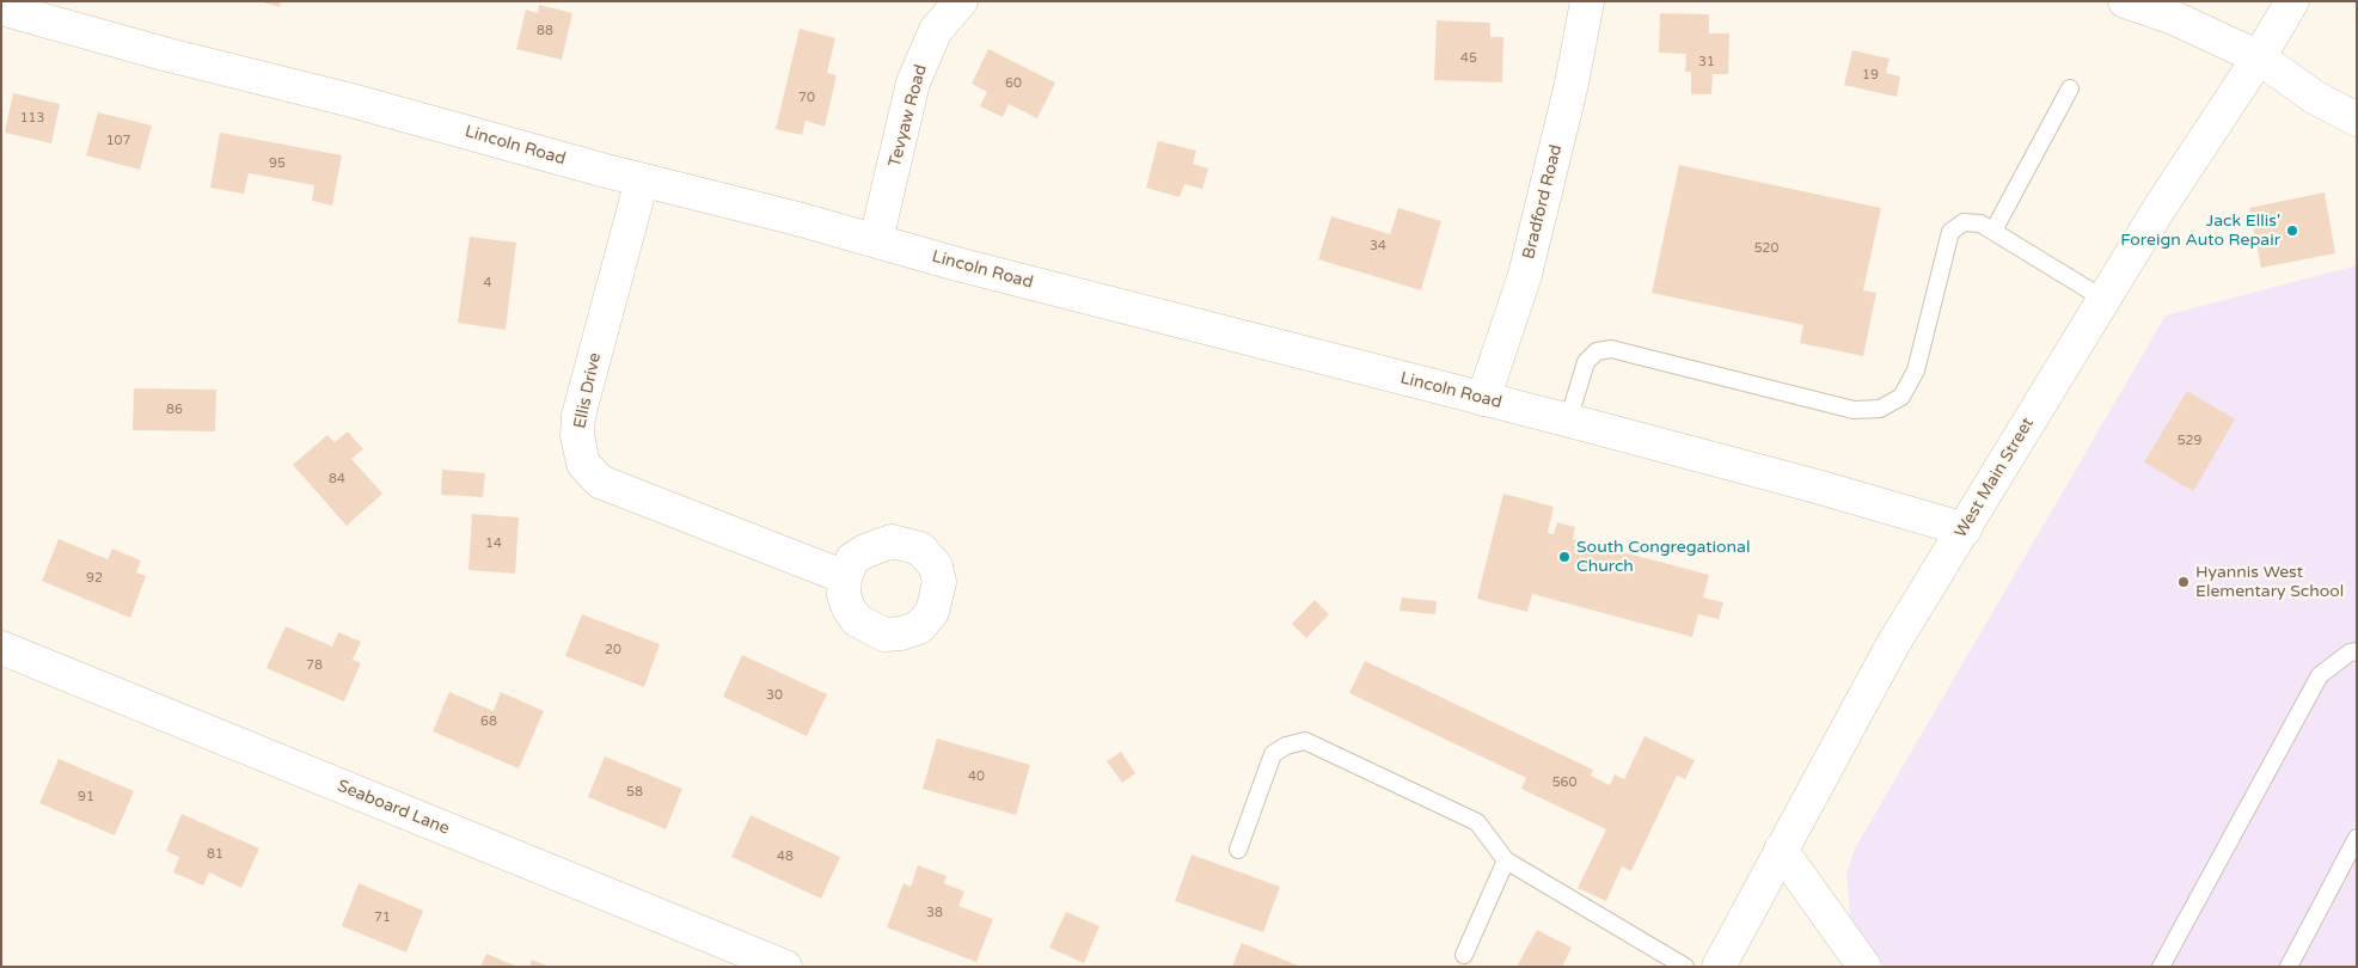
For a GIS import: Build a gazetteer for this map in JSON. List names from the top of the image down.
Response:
{
  "streets": {
    "street": [
      "Tevyaw Road",
      "Lincoln Road",
      "Bradford Road",
      "Ellis Drive",
      "West Main Street",
      "Seaboard Lane"
    ]
  },
  "crossings": [
    ["Tevyaw Road", "Lincoln Road"],
    ["Lincoln Road", "Bradford Road"],
    ["Lincoln Road", "Ellis Drive"],
    ["Lincoln Road", "West Main Street"]
  ],
  "places": ["Jack Ellis' Foreign Auto Repair", "South Congregational Church", "Hyannis West Elementary School"],
  "house_numbers": [
    "88",
    "45",
    "31",
    "19",
    "60",
    "70",
    "113",
    "107",
    "95",
    "34",
    "520",
    "4",
    "86",
    "529",
    "84",
    "14",
    "92",
    "20",
    "78",
    "30",
    "68",
    "40",
    "560",
    "58",
    "91",
    "81",
    "48",
    "38",
    "71"
  ]
}
